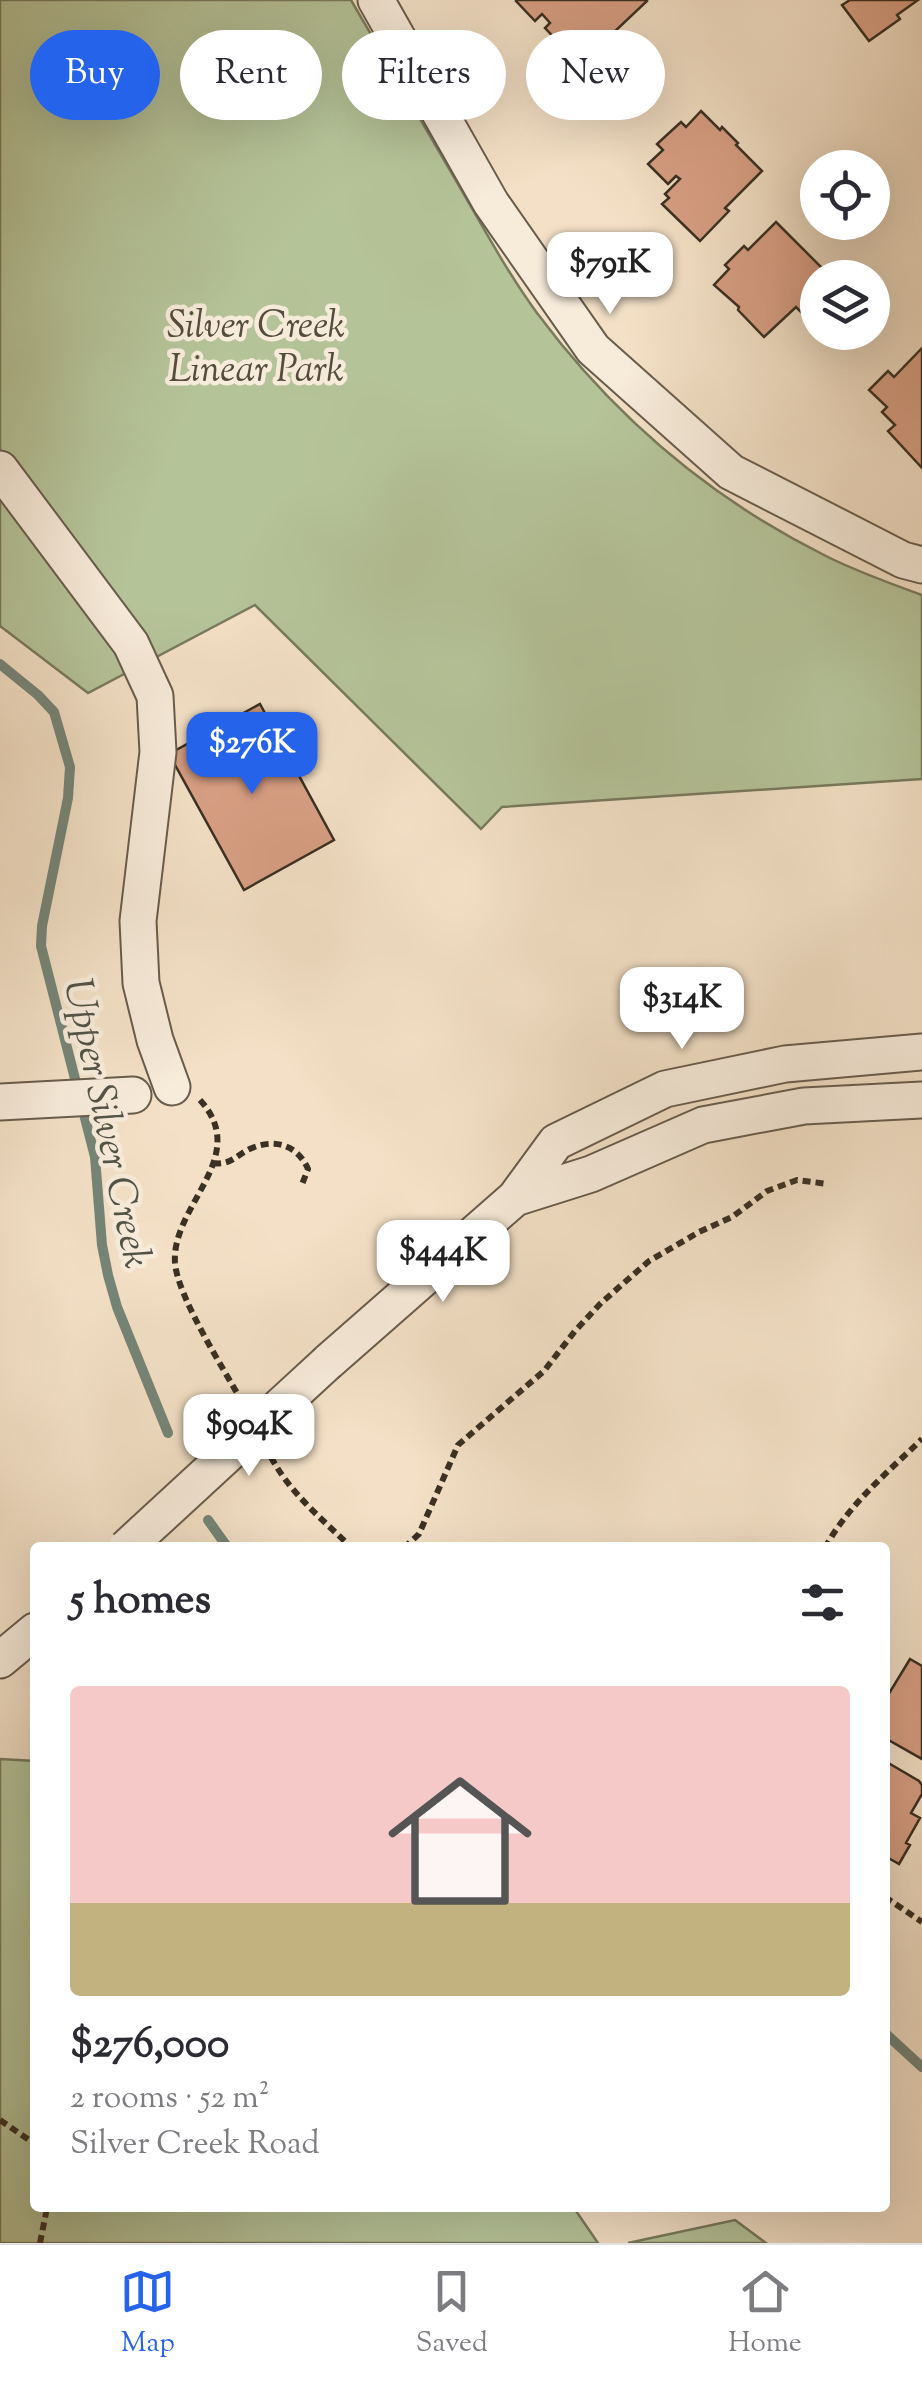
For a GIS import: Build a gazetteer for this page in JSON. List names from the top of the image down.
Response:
{
  "water": ["Upper Silver Creek"],
  "parks": ["Silver Creek Linear Park"],
  "page": {
    "chip": [
      "Buy",
      "Rent",
      "Filters",
      "New"
    ],
    "price": [
      "$791K",
      "$276K",
      "$314K",
      "$444K",
      "$904K"
    ],
    "heading": "5 homes",
    "list": [
      {
        "name": "$276,000",
        "note": "2 rooms · 52 m² · Silver Creek Road"
      }
    ],
    "tabs": ["Map", "Saved", "Home"]
  }
}
